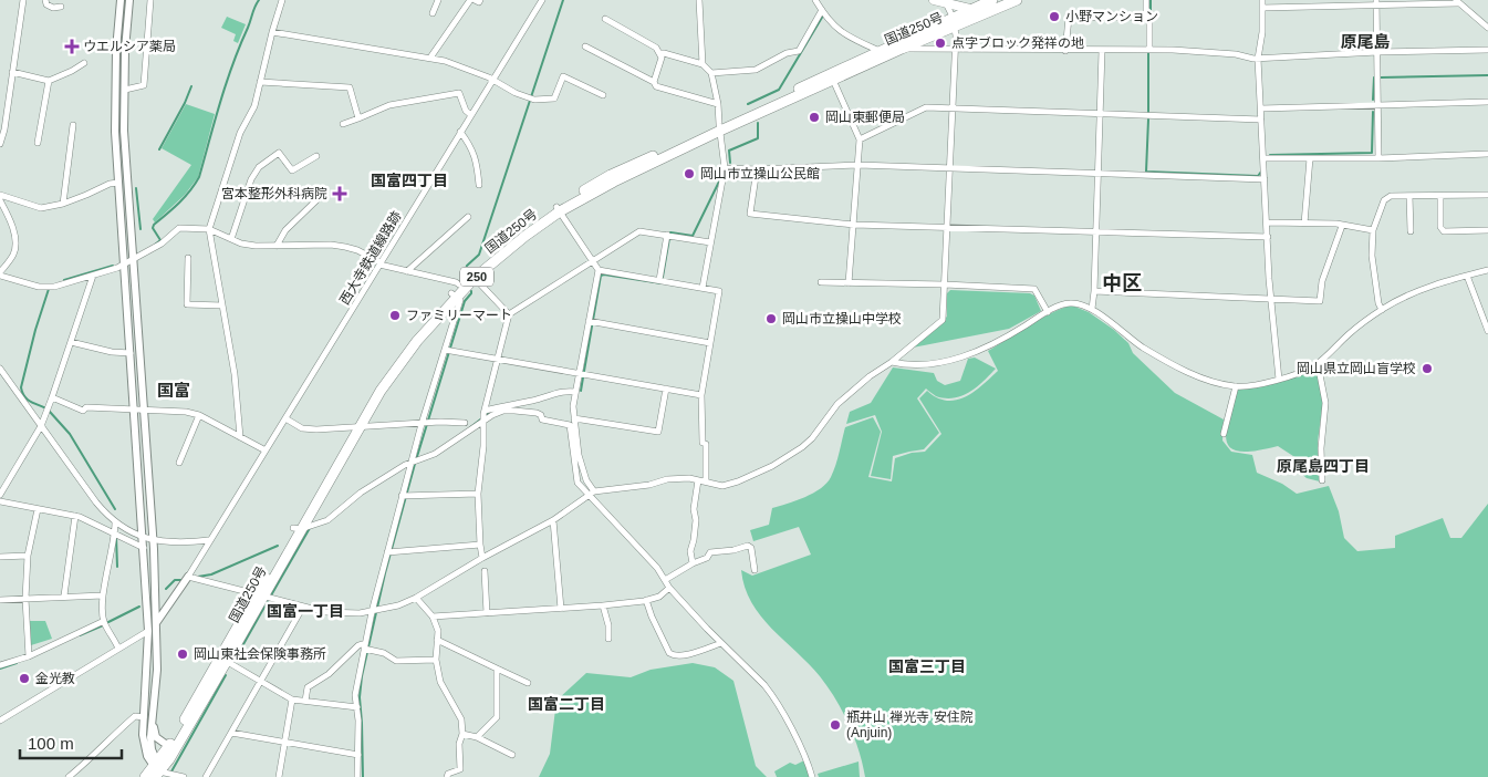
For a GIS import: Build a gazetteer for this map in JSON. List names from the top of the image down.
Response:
{
  "streets": {
    "highway": ["国道250号", "250"],
    "street": ["西大寺鉄道線路跡"]
  },
  "districts": [
    "原尾島",
    "国富四丁目",
    "中区",
    "国富",
    "原尾島四丁目",
    "国富一丁目",
    "国富三丁目",
    "国富二丁目"
  ],
  "places": {
    "other": [
      "小野マンション",
      "点字ブロック発祥の地",
      "岡山東郵便局",
      "岡山市立操山公民館",
      "ファミリーマート",
      "岡山市立操山中学校",
      "岡山県立岡山盲学校",
      "岡山東社会保険事務所",
      "金光教",
      "瓶井山 禅光寺 安住院 (Anjuin)"
    ],
    "health": ["ウエルシア薬局", "宮本整形外科病院"]
  },
  "scale_bar": "100 m"
}
